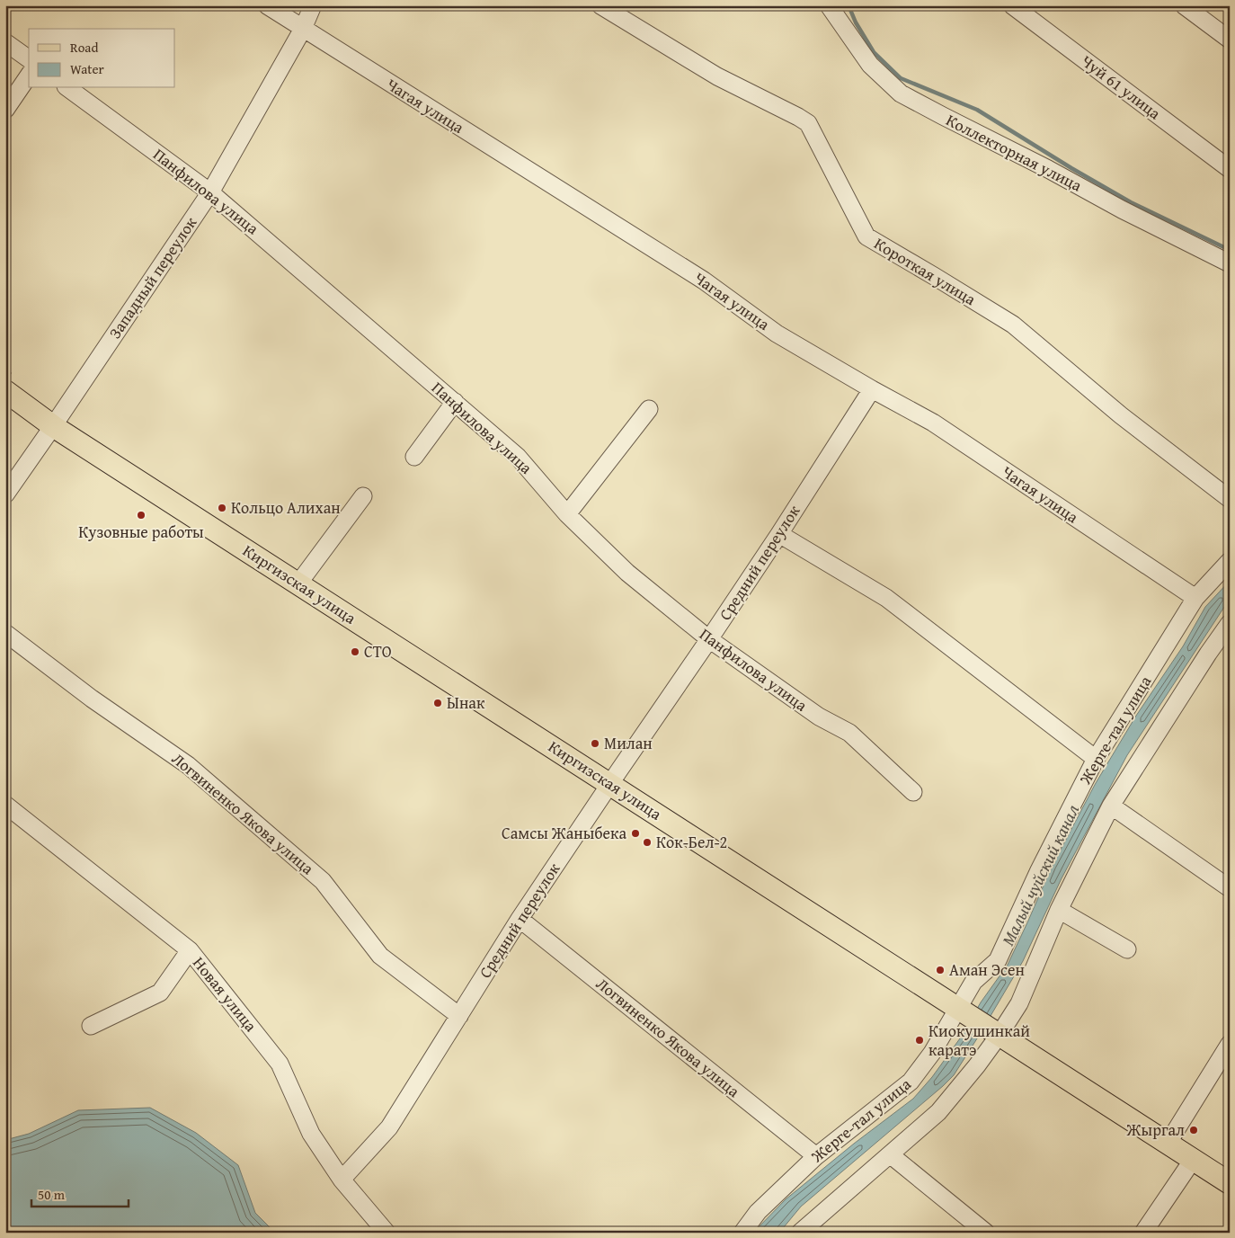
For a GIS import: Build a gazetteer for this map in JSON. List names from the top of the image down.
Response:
{
  "streets": {
    "main road": ["Киргизская улица"],
    "street": [
      "Чуй 61 улица",
      "Чагая улица",
      "Коллекторная улица",
      "Панфилова улица",
      "Короткая улица",
      "Западный переулок",
      "Средний переулок",
      "Жерге-тал улица",
      "Логвиненко Якова улица",
      "Новая улица"
    ]
  },
  "crossings": [
    ["Чагая улица", "Западный переулок"],
    ["Чагая улица", "Средний переулок"],
    ["Чагая улица", "Жерге-тал улица"],
    ["Панфилова улица", "Западный переулок"],
    ["Панфилова улица", "Средний переулок"],
    ["Западный переулок", "Киргизская улица"],
    ["Средний переулок", "Киргизская улица"],
    ["Средний переулок", "Логвиненко Якова улица"],
    ["Средний переулок", "Новая улица"],
    ["Киргизская улица", "Жерге-тал улица"],
    ["Жерге-тал улица", "Логвиненко Якова улица"]
  ],
  "water": ["Малый чуйский канал"],
  "places": [
    "Кольцо Алихан",
    "Кузовные работы",
    "СТО",
    "Ынак",
    "Милан",
    "Самсы Жаныбека",
    "Кок-Бел-2",
    "Аман Эсен",
    "Киокушинкай каратэ",
    "Жыргал"
  ],
  "legend": ["Road", "Water"],
  "scale_bar": "50 m"
}
